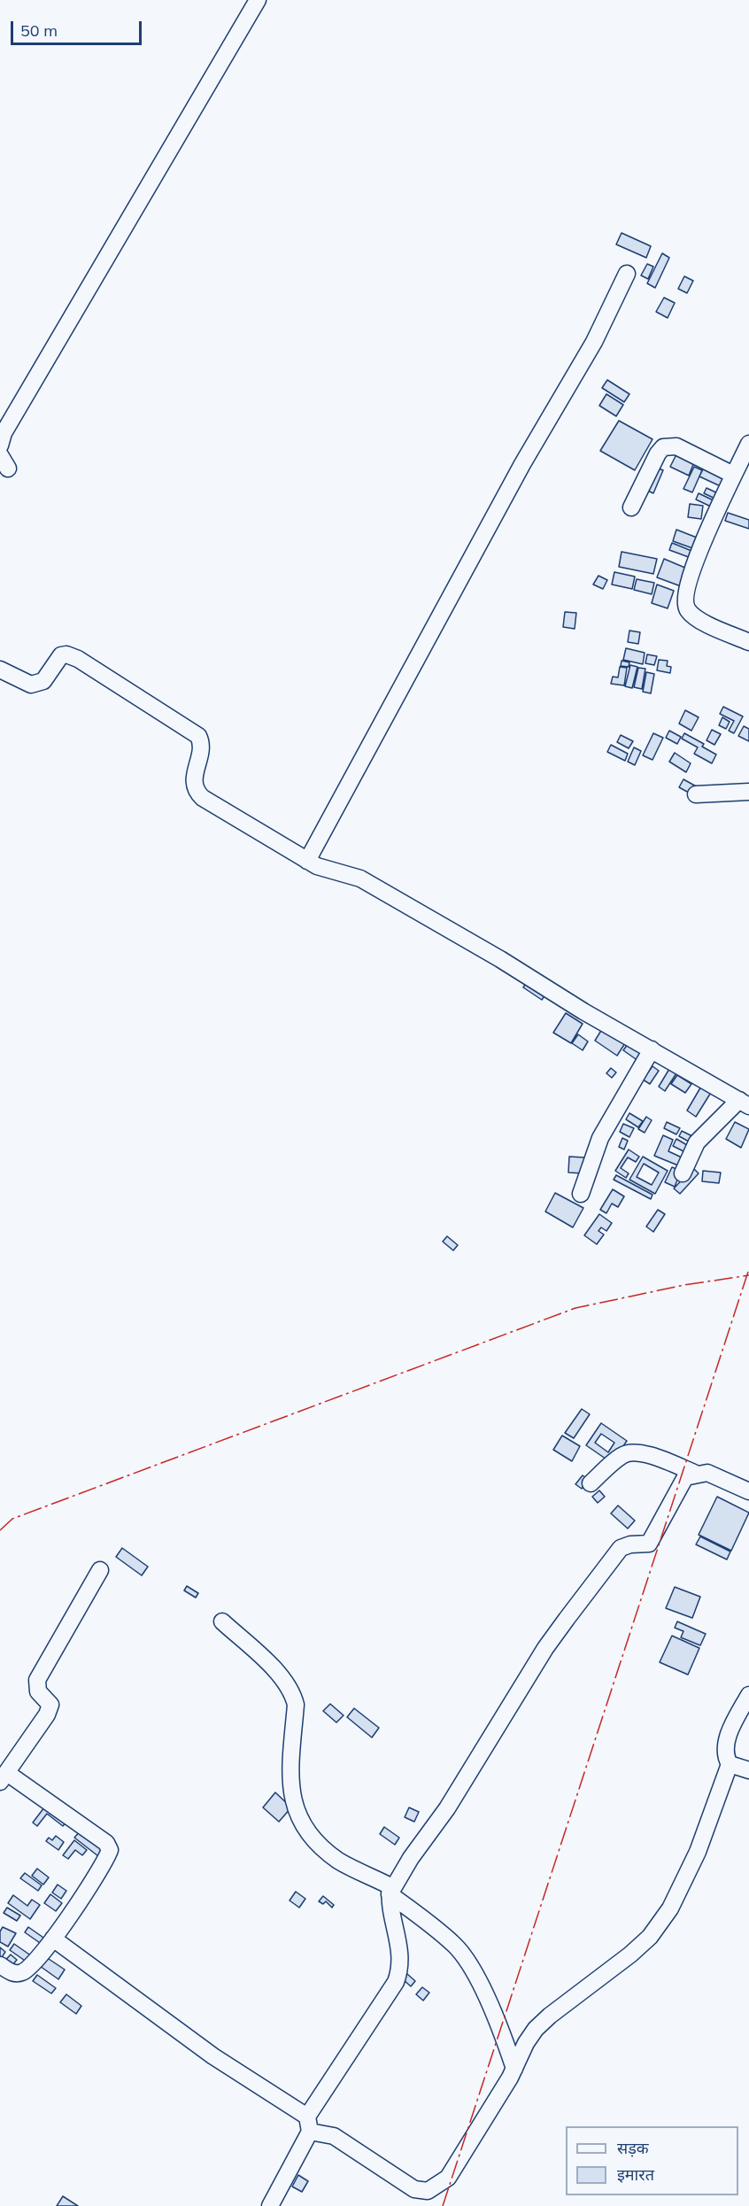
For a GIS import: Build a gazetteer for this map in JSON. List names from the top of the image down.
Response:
{
  "legend": ["सड़क", "इमारत"],
  "scale_bar": "50 m"
}
